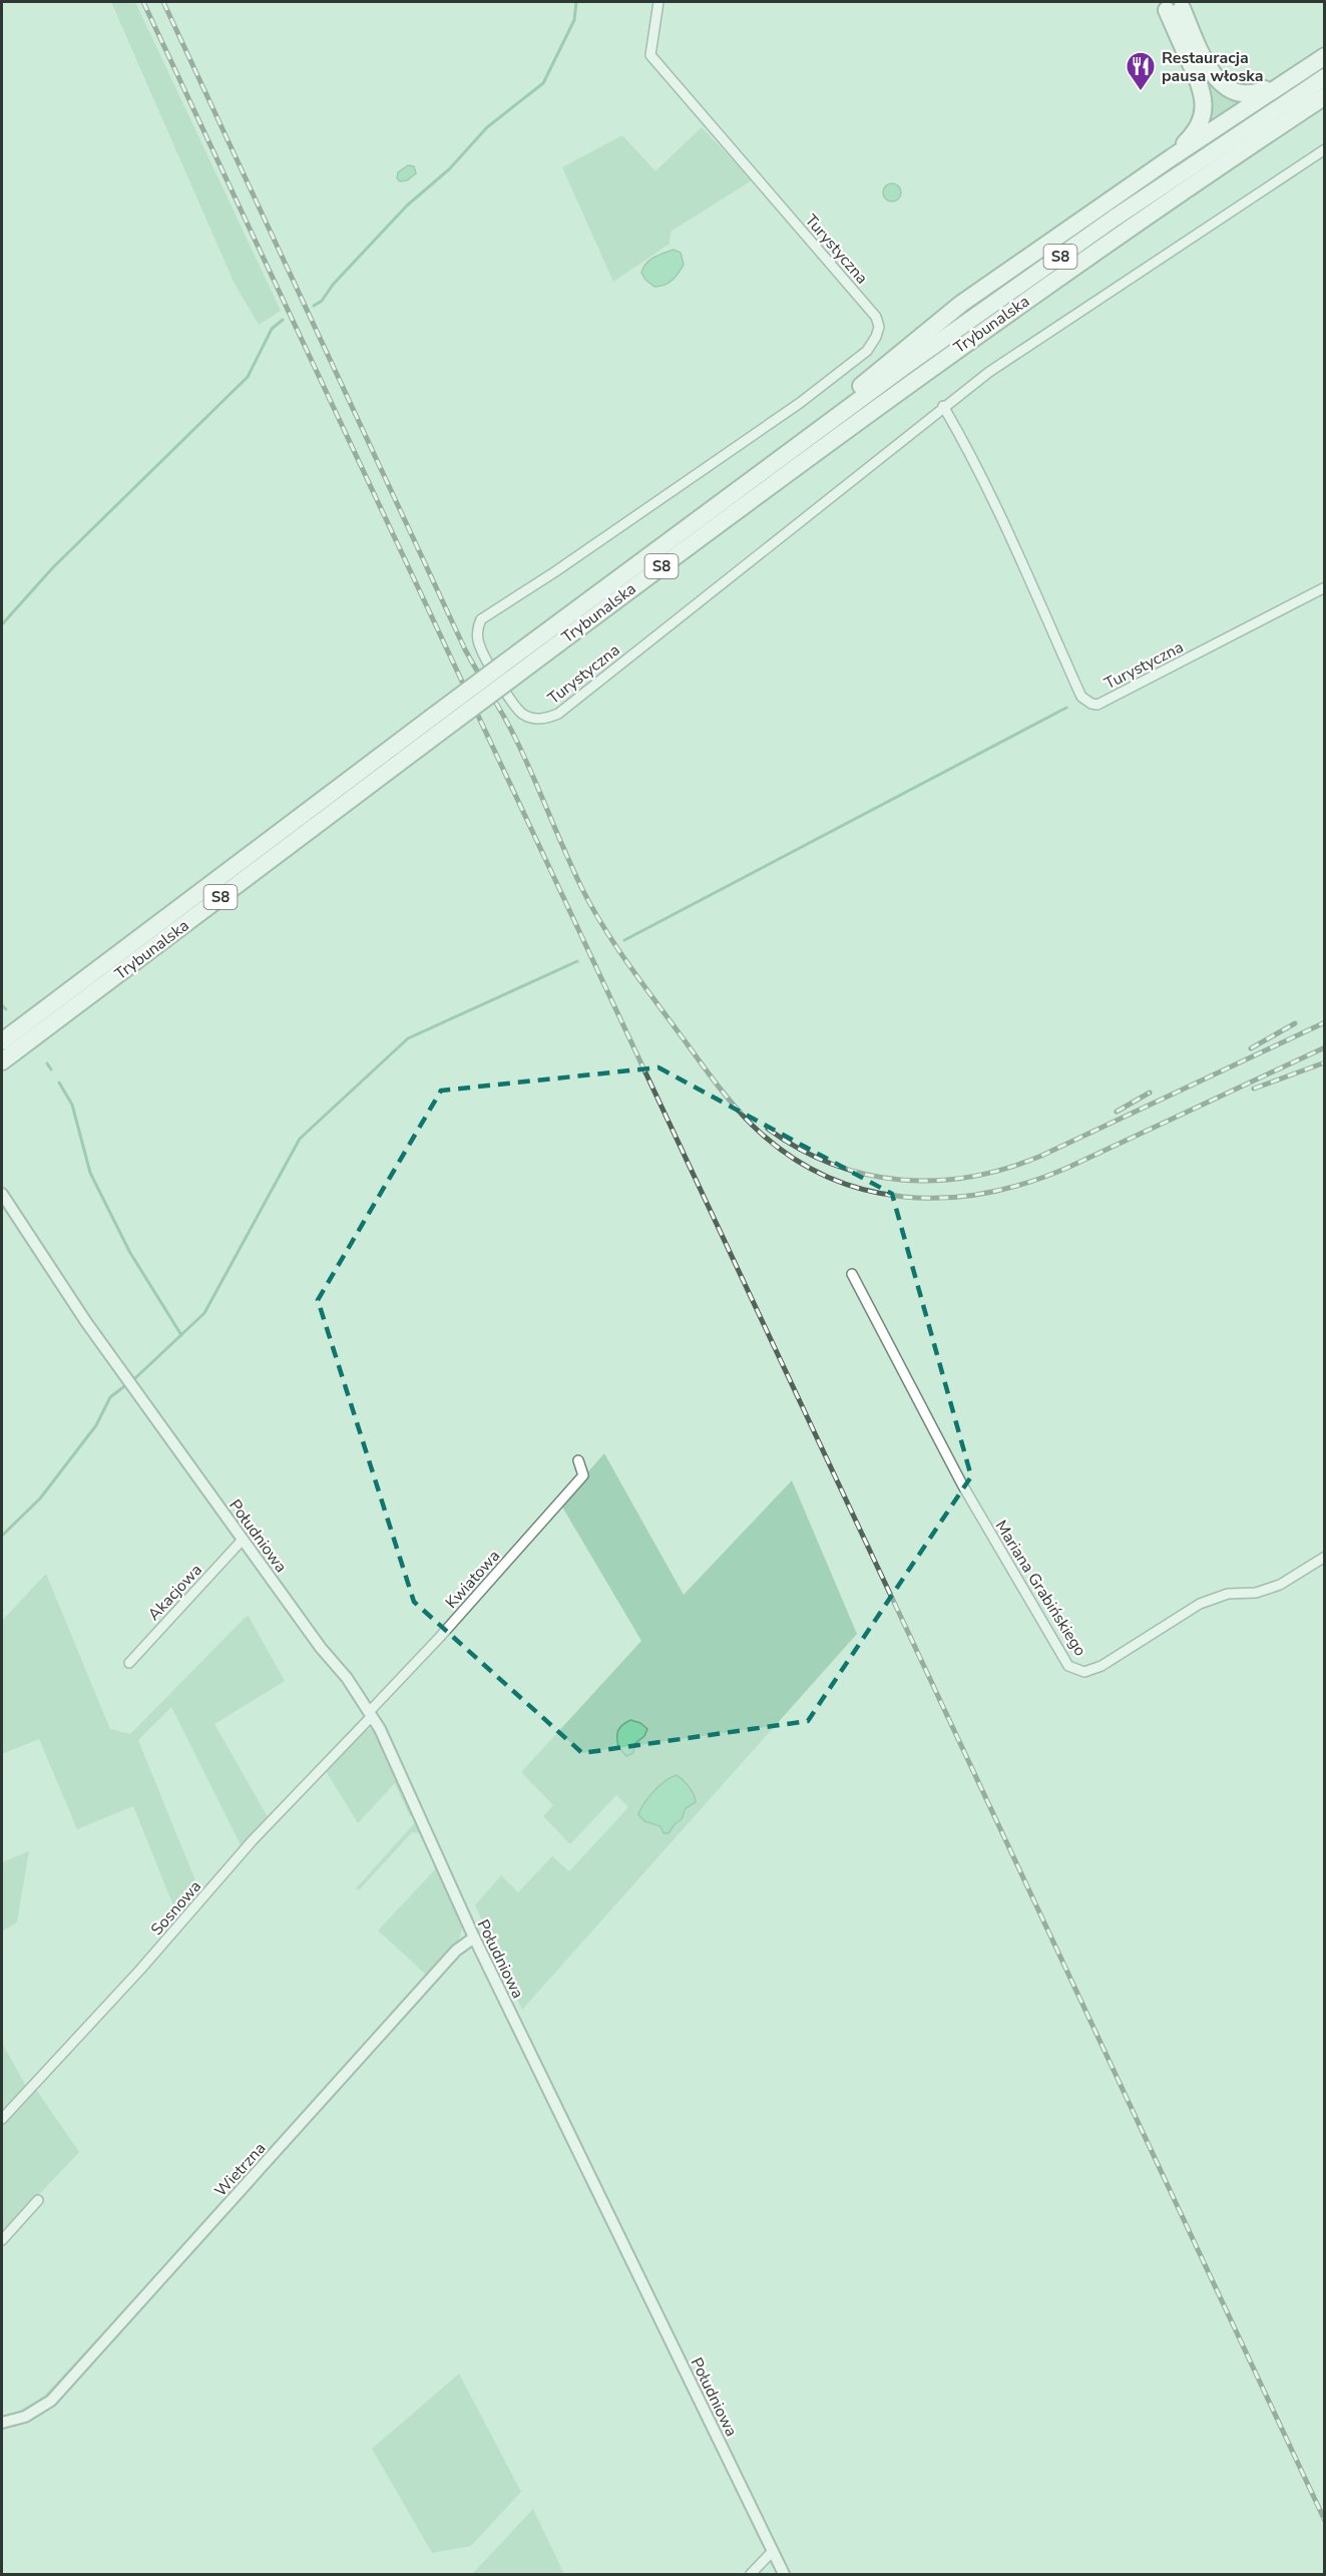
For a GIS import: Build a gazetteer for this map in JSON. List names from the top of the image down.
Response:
{
  "streets": {
    "highway": ["S8", "Trybunalska"],
    "street": [
      "Turystyczna",
      "Południowa",
      "Kwiatowa",
      "Mariana Grabińskiego",
      "Akacjowa",
      "Sosnowa",
      "Wietrzna"
    ]
  },
  "crossings": [
    ["Południowa", "Kwiatowa"],
    ["Południowa", "Akacjowa"],
    ["Południowa", "Sosnowa"],
    ["Południowa", "Wietrzna"],
    ["Kwiatowa", "Sosnowa"]
  ],
  "places": {
    "restaurant": ["Restauracja pausa włoska"]
  }
}
